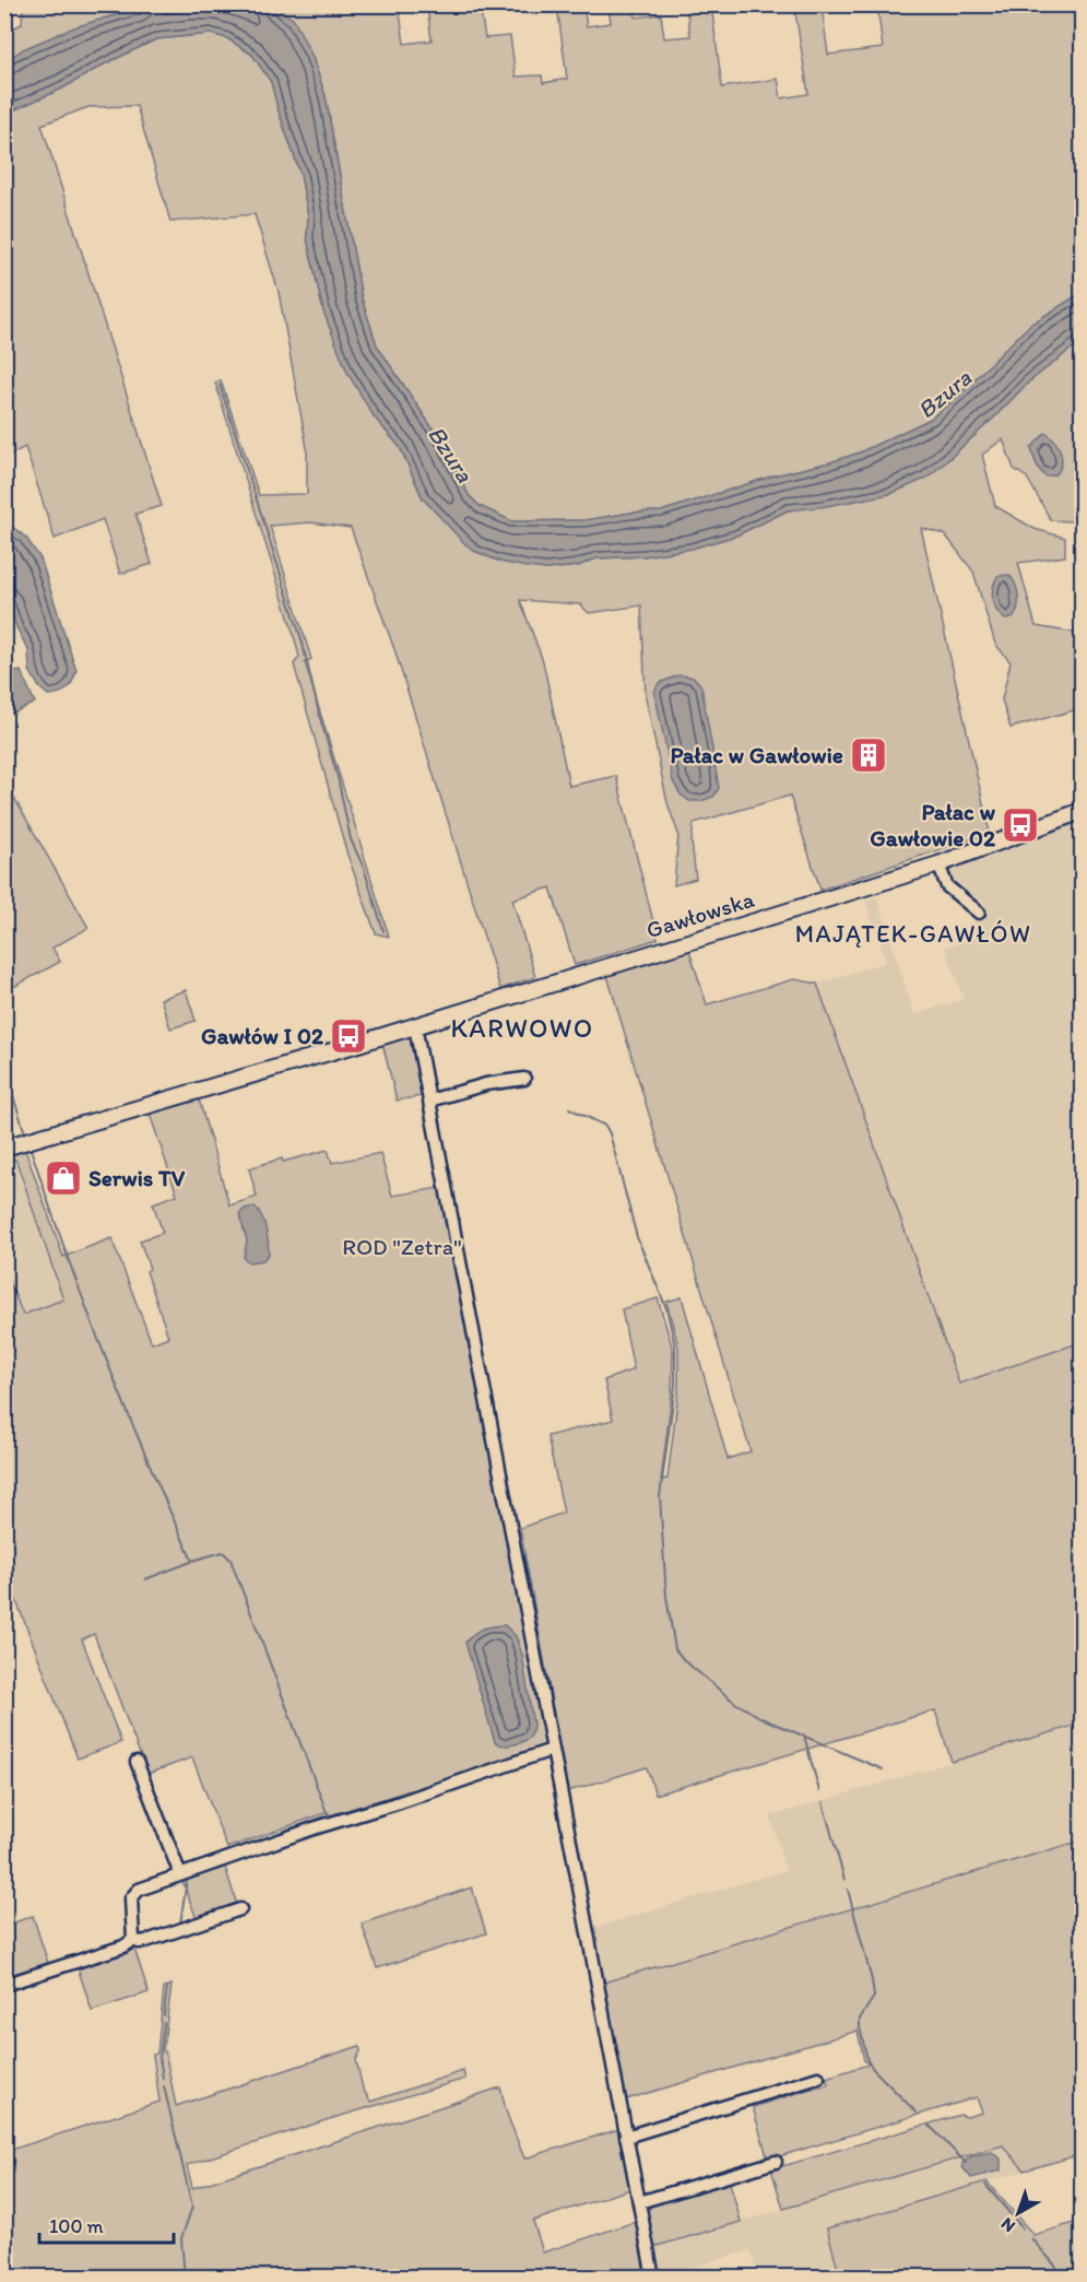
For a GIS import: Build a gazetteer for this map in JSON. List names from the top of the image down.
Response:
{
  "streets": {
    "street": ["Gawłowska"]
  },
  "districts": ["MAJĄTEK-GAWŁÓW", "KARWOWO"],
  "water": ["Bzura"],
  "parks": ["ROD \"Zetra\""],
  "places": {
    "building": ["Pałac w Gawłowie"],
    "bus stop": ["Pałac w Gawłowie 02", "Gawłów I 02"],
    "shop": ["Serwis TV"]
  },
  "scale_bar": "100 m",
  "north": "bottom left"
}
